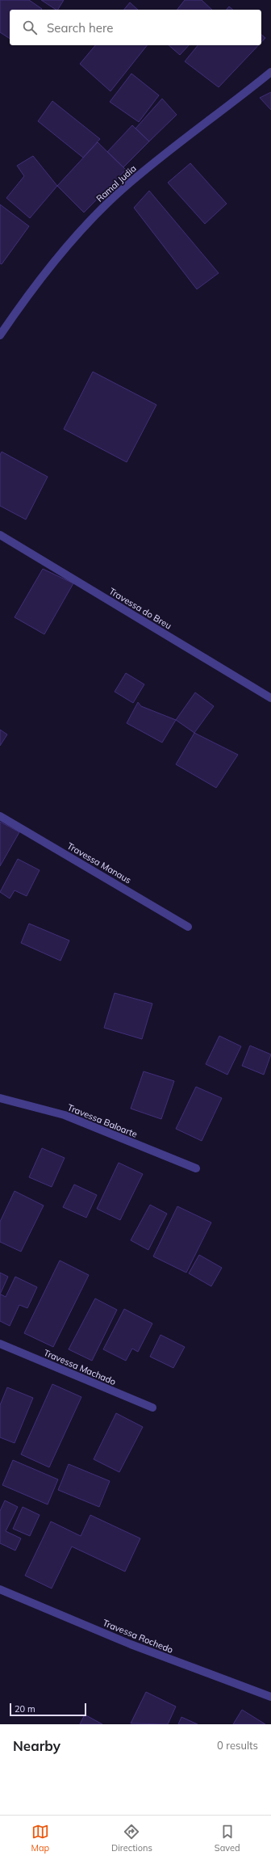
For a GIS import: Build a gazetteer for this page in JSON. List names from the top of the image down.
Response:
{
  "streets": {
    "street": [
      "Ramal Judia",
      "Travessa do Breu",
      "Travessa Manaus",
      "Travessa Baloarte",
      "Travessa Machado",
      "Travessa Rochedo"
    ]
  },
  "scale_bar": "20 m",
  "page": {
    "search": "Search here",
    "scale": "20 m",
    "heading": ["Nearby", "0 results"],
    "nav": ["Map", "Directions", "Saved"]
  }
}
